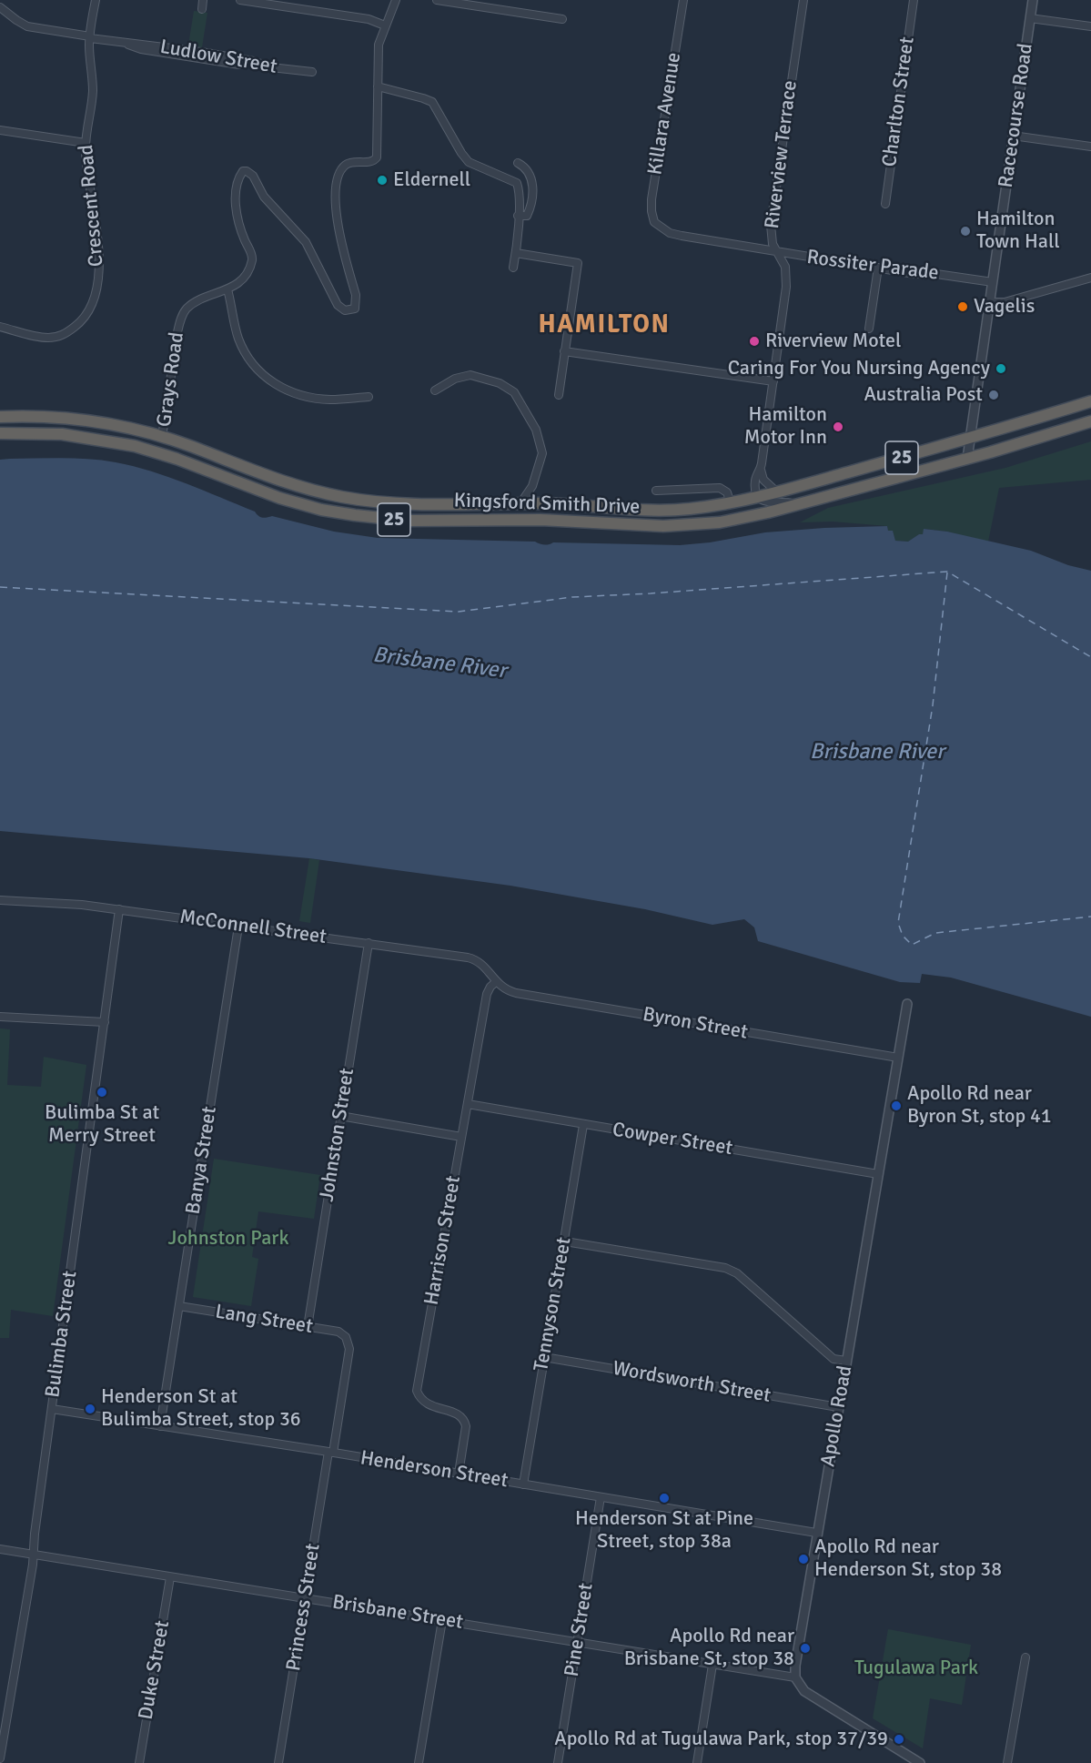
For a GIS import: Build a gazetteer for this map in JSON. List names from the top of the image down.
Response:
{
  "streets": {
    "highway": ["25", "Kingsford Smith Drive"],
    "street": [
      "Ludlow Street",
      "Charlton Street",
      "Killara Avenue",
      "Racecourse Road",
      "Riverview Terrace",
      "Crescent Road",
      "Rossiter Parade",
      "Grays Road",
      "McConnell Street",
      "Byron Street",
      "Johnston Street",
      "Cowper Street",
      "Banya Street",
      "Harrison Street",
      "Tennyson Street",
      "Lang Street",
      "Bulimba Street",
      "Wordsworth Street",
      "Apollo Road",
      "Henderson Street",
      "Princess Street",
      "Brisbane Street",
      "Pine Street",
      "Duke Street"
    ]
  },
  "crossings": [
    ["Ludlow Street", "Crescent Road"],
    ["Killara Avenue", "Rossiter Parade"],
    ["Racecourse Road", "Rossiter Parade"],
    ["Racecourse Road", "Kingsford Smith Drive"],
    ["Riverview Terrace", "Rossiter Parade"],
    ["Riverview Terrace", "Kingsford Smith Drive"],
    ["Grays Road", "Kingsford Smith Drive"],
    ["McConnell Street", "Byron Street"],
    ["McConnell Street", "Johnston Street"],
    ["McConnell Street", "Banya Street"],
    ["McConnell Street", "Harrison Street"],
    ["McConnell Street", "Bulimba Street"],
    ["Byron Street", "Harrison Street"],
    ["Byron Street", "Apollo Road"],
    ["Johnston Street", "Lang Street"],
    ["Cowper Street", "Harrison Street"],
    ["Cowper Street", "Tennyson Street"],
    ["Cowper Street", "Apollo Road"],
    ["Banya Street", "Lang Street"],
    ["Banya Street", "Henderson Street"],
    ["Harrison Street", "Henderson Street"],
    ["Tennyson Street", "Wordsworth Street"],
    ["Tennyson Street", "Henderson Street"],
    ["Lang Street", "Princess Street"],
    ["Bulimba Street", "Henderson Street"],
    ["Bulimba Street", "Brisbane Street"],
    ["Wordsworth Street", "Apollo Road"],
    ["Apollo Road", "Henderson Street"],
    ["Apollo Road", "Brisbane Street"],
    ["Henderson Street", "Princess Street"],
    ["Henderson Street", "Pine Street"],
    ["Princess Street", "Brisbane Street"],
    ["Brisbane Street", "Pine Street"],
    ["Brisbane Street", "Duke Street"]
  ],
  "districts": ["HAMILTON"],
  "water": ["Brisbane River"],
  "parks": ["Johnston Park", "Tugulawa Park"],
  "places": [
    "Eldernell",
    "Hamilton Town Hall",
    "Vagelis",
    "Riverview Motel",
    "Caring For You Nursing Agency",
    "Australia Post",
    "Hamilton Motor Inn",
    "Bulimba St at Merry Street",
    "Apollo Rd near Byron St, stop 41",
    "Henderson St at Bulimba Street, stop 36",
    "Henderson St at Pine Street, stop 38a",
    "Apollo Rd near Henderson St, stop 38",
    "Apollo Rd near Brisbane St, stop 38",
    "Apollo Rd at Tugulawa Park, stop 37/39"
  ]
}
